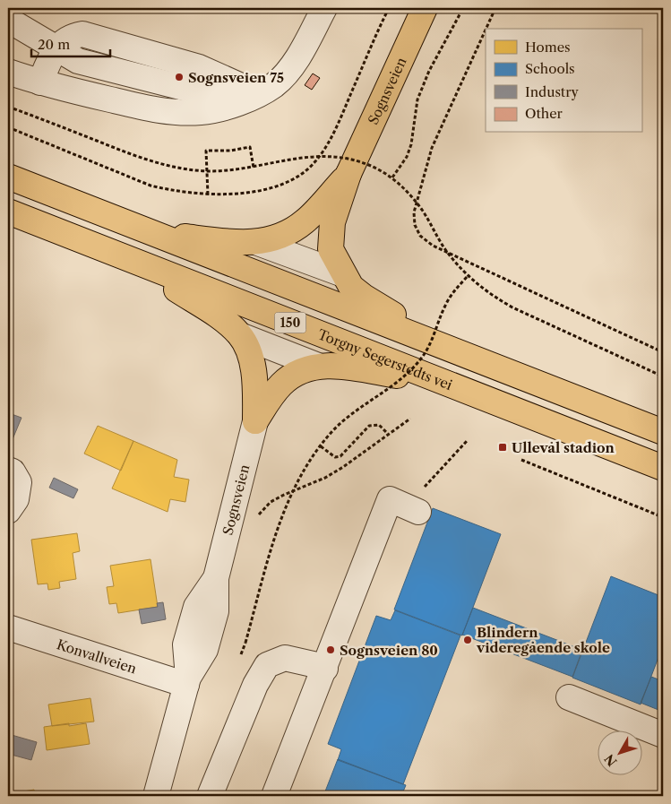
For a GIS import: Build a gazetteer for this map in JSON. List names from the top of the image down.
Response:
{
  "streets": {
    "main road": ["Sognsveien", "150", "Torgny Segerstedts vei"],
    "street": ["Konvallveien"]
  },
  "crossings": [
    ["Sognsveien", "Konvallveien"]
  ],
  "places": {
    "other": ["Sognsveien 75", "Blindern videregående skole", "Sognsveien 80"],
    "transit": ["Ullevål stadion"]
  },
  "legend": [
    "Homes",
    "Schools",
    "Industry",
    "Other"
  ],
  "scale_bar": "20 m",
  "north": "bottom left"
}
